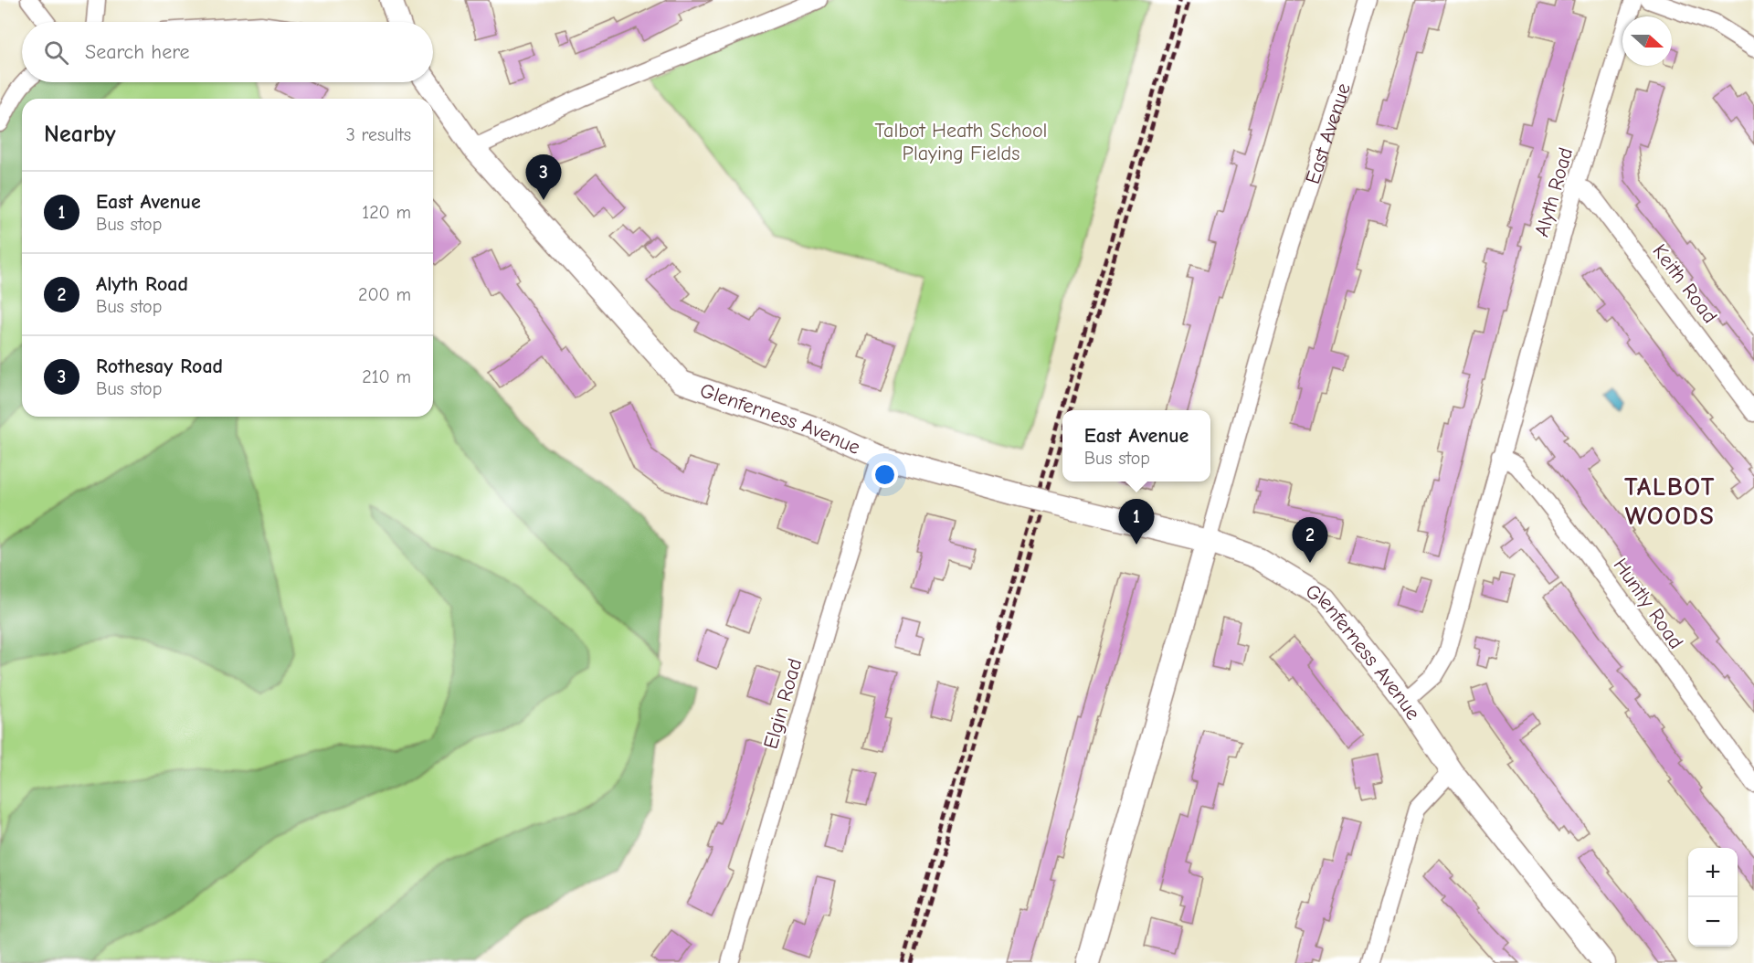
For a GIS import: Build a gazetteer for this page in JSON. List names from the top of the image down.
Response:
{
  "streets": {
    "street": [
      "East Avenue",
      "Alyth Road",
      "Keith Road",
      "Glenferness Avenue",
      "Huntly Road",
      "Elgin Road"
    ]
  },
  "crossings": [
    ["East Avenue", "Glenferness Avenue"],
    ["Alyth Road", "Keith Road"],
    ["Alyth Road", "Glenferness Avenue"],
    ["Alyth Road", "Huntly Road"],
    ["Glenferness Avenue", "Elgin Road"]
  ],
  "districts": ["TALBOT WOODS"],
  "parks": ["Talbot Heath School Playing Fields"],
  "north": "right",
  "page": {
    "search": "Search here",
    "heading": ["Nearby", "3 results"],
    "pins": ["3", "1", "2"],
    "list": [
      {
        "mark": "1",
        "name": "East Avenue",
        "note": "Bus stop",
        "value": "120 m"
      },
      {
        "mark": "2",
        "name": "Alyth Road",
        "note": "Bus stop",
        "value": "200 m"
      },
      {
        "mark": "3",
        "name": "Rothesay Road",
        "note": "Bus stop",
        "value": "210 m"
      }
    ],
    "popup": ["East Avenue", "Bus stop"],
    "map_buttons": ["+", "−"]
  }
}
